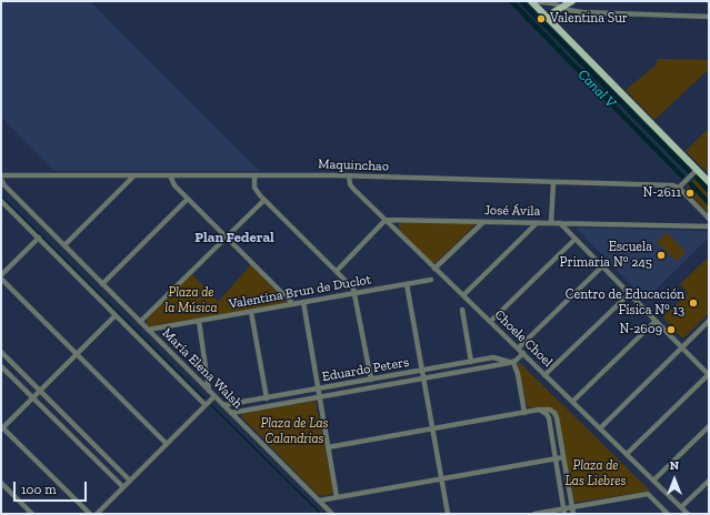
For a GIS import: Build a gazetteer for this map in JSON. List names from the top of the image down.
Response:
{
  "streets": {
    "street": [
      "Maquinchao",
      "José Ávila",
      "Valentina Brun de Duclot",
      "Choele Choel",
      "María Elena Walsh",
      "Eduardo Peters"
    ]
  },
  "crossings": [
    ["Maquinchao", "Choele Choel"],
    ["José Ávila", "Choele Choel"],
    ["Valentina Brun de Duclot", "María Elena Walsh"],
    ["María Elena Walsh", "Eduardo Peters"]
  ],
  "districts": ["Plan Federal"],
  "water": ["Canal V"],
  "parks": ["Plaza de la Música", "Plaza de Las Calandrias", "Plaza de Las Liebres"],
  "places": [
    "Valentina Sur",
    "N-2611",
    "Escuela Primaria N° 245",
    "Centro de Educación Física N° 13",
    "N-2609"
  ],
  "scale_bar": "100 m",
  "north": "top"
}
